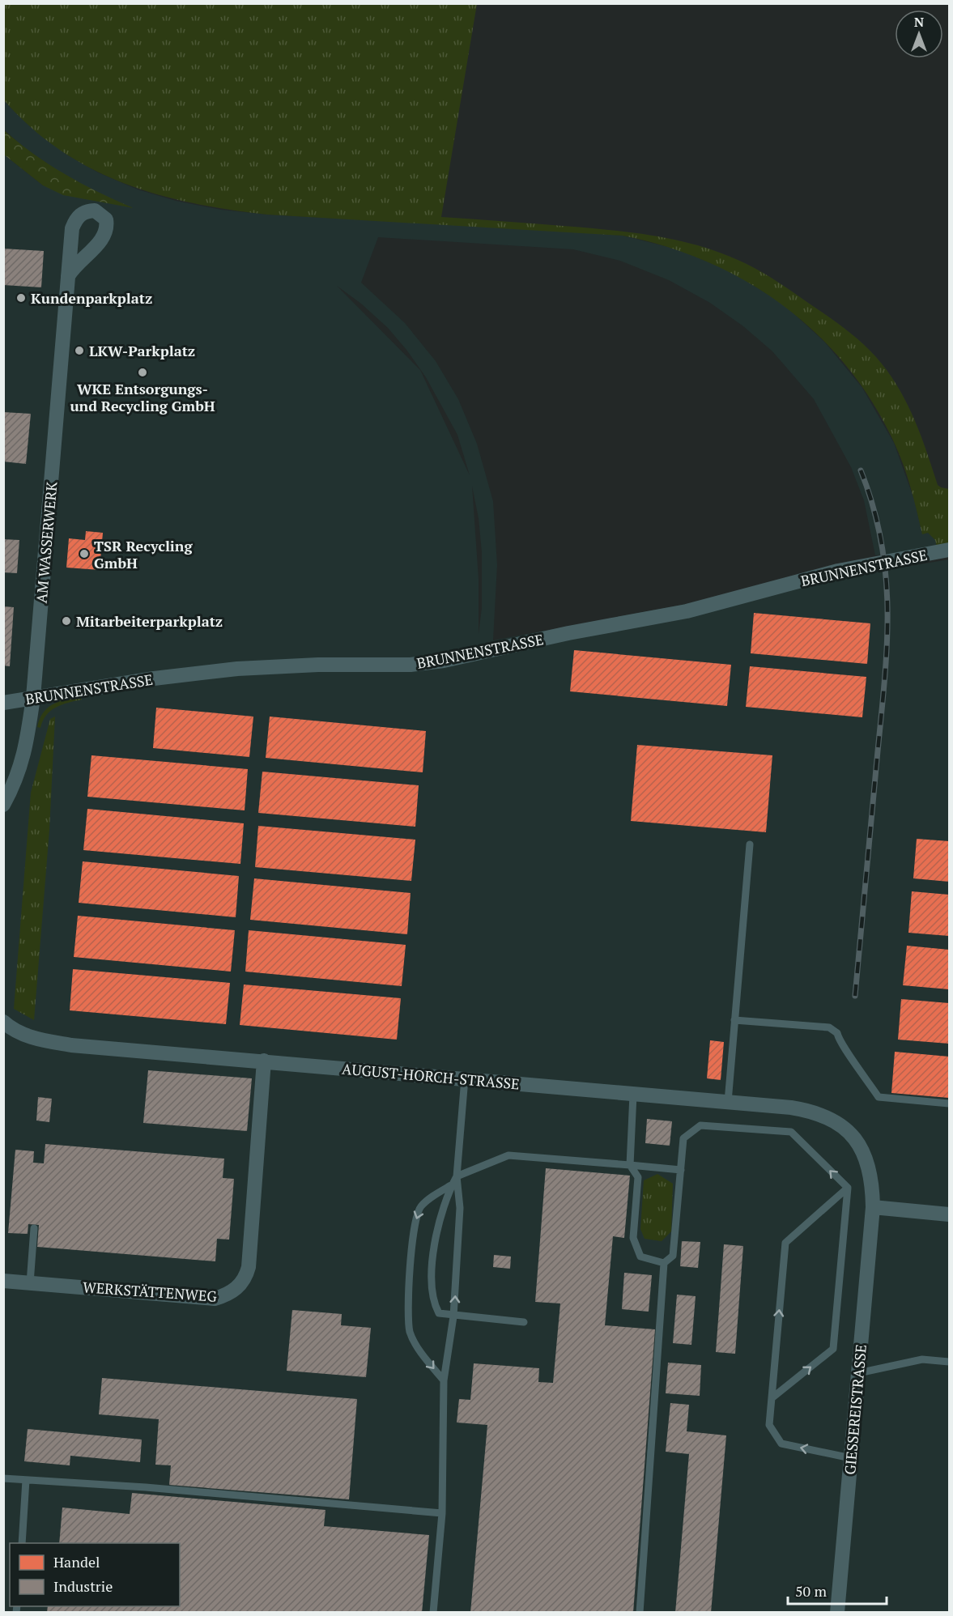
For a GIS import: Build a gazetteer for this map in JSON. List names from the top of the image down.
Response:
{
  "streets": {
    "street": [
      "AM WASSERWERK",
      "BRUNNENSTRASSE",
      "AUGUST-HORCH-STRASSE",
      "WERKSTÄTTENWEG",
      "GIESSEREISTRASSE"
    ]
  },
  "crossings": [
    ["AM WASSERWERK", "BRUNNENSTRASSE"],
    ["AUGUST-HORCH-STRASSE", "WERKSTÄTTENWEG"],
    ["AUGUST-HORCH-STRASSE", "GIESSEREISTRASSE"]
  ],
  "places": [
    "Kundenparkplatz",
    "LKW-Parkplatz",
    "WKE Entsorgungs- und Recycling GmbH",
    "TSR Recycling GmbH",
    "Mitarbeiterparkplatz"
  ],
  "legend": ["Handel", "Industrie"],
  "scale_bar": "50 m",
  "north": "top"
}
